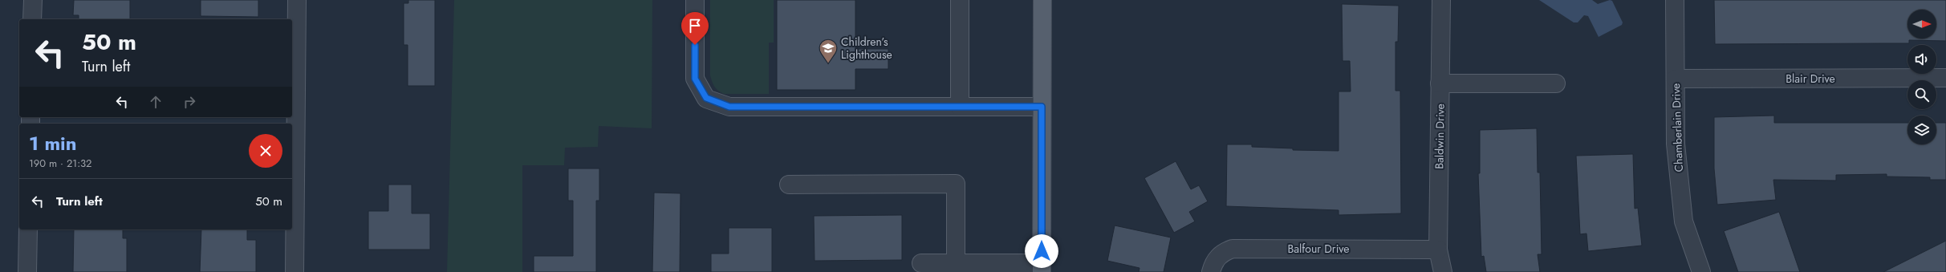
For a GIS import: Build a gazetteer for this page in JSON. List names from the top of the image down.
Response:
{
  "streets": {
    "street": [
      "Blair Drive",
      "Chamberlain Drive",
      "Baldwin Drive",
      "Balfour Drive"
    ]
  },
  "crossings": [
    ["Blair Drive", "Chamberlain Drive"],
    ["Baldwin Drive", "Balfour Drive"]
  ],
  "places": {
    "school or university": ["Children’s Lighthouse"]
  },
  "north": "right",
  "page": {
    "turn": ["50 m", "Turn left"],
    "heading": ["1 min", "190 m · 21:32"],
    "list": [
      {
        "name": "Turn left",
        "value": "50 m"
      }
    ]
  }
}
